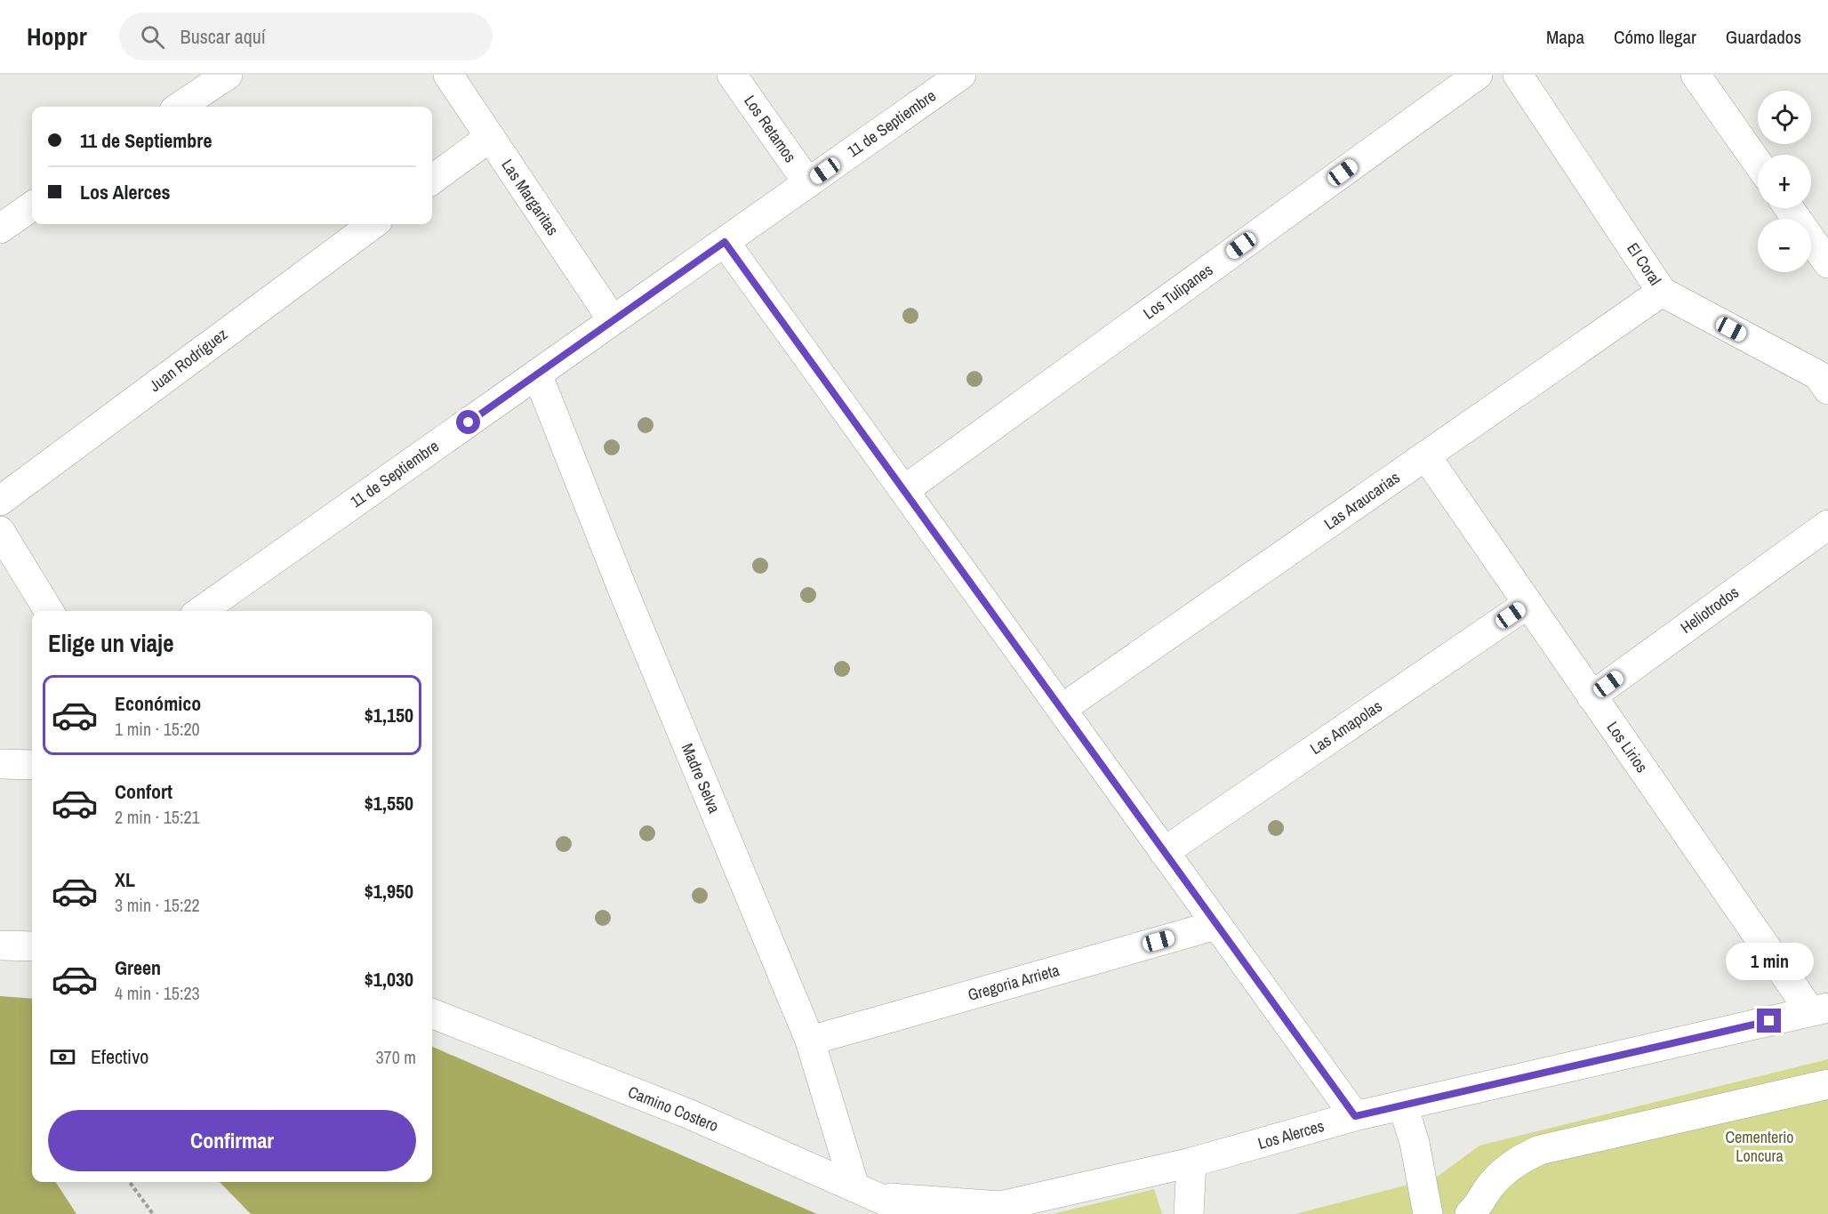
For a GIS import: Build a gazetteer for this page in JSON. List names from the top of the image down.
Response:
{
  "streets": {
    "street": [
      "11 de Septiembre",
      "Los Retamos",
      "Las Margaritas",
      "El Coral",
      "Los Tulipanes",
      "Juan Rodríguez",
      "Las Araucarias",
      "Heliotrodos",
      "Las Amapolas",
      "Los Lirios",
      "Madre Selva",
      "Gregoria Arrieta",
      "Camino Costero",
      "Los Alerces"
    ]
  },
  "crossings": [
    ["11 de Septiembre", "Los Retamos"],
    ["11 de Septiembre", "Las Margaritas"],
    ["11 de Septiembre", "Madre Selva"],
    ["El Coral", "Las Araucarias"],
    ["Las Araucarias", "Los Lirios"],
    ["Heliotrodos", "Los Lirios"],
    ["Las Amapolas", "Los Lirios"],
    ["Los Lirios", "Los Alerces"],
    ["Madre Selva", "Gregoria Arrieta"],
    ["Madre Selva", "Camino Costero"],
    ["Madre Selva", "Los Alerces"],
    ["Camino Costero", "Los Alerces"]
  ],
  "parks": ["Cementerio Loncura"],
  "page": {
    "header": "Hoppr",
    "search": "Buscar aquí",
    "nav": ["Mapa", "Cómo llegar", "Guardados"],
    "map_buttons": ["+", "−"],
    "banner": ["11 de Septiembre", "Los Alerces"],
    "heading": "Elige un viaje",
    "list": [
      {
        "name": "Económico",
        "note": "1 min · 15:20",
        "value": "$1,150"
      },
      {
        "name": "Confort",
        "note": "2 min · 15:21",
        "value": "$1,550"
      },
      {
        "name": "XL",
        "note": "3 min · 15:22",
        "value": "$1,950"
      },
      {
        "name": "Green",
        "note": "4 min · 15:23",
        "value": "$1,030"
      }
    ],
    "bubble": "1 min",
    "pay": ["Efectivo", "370 m"],
    "buttons": "Confirmar"
  }
}
